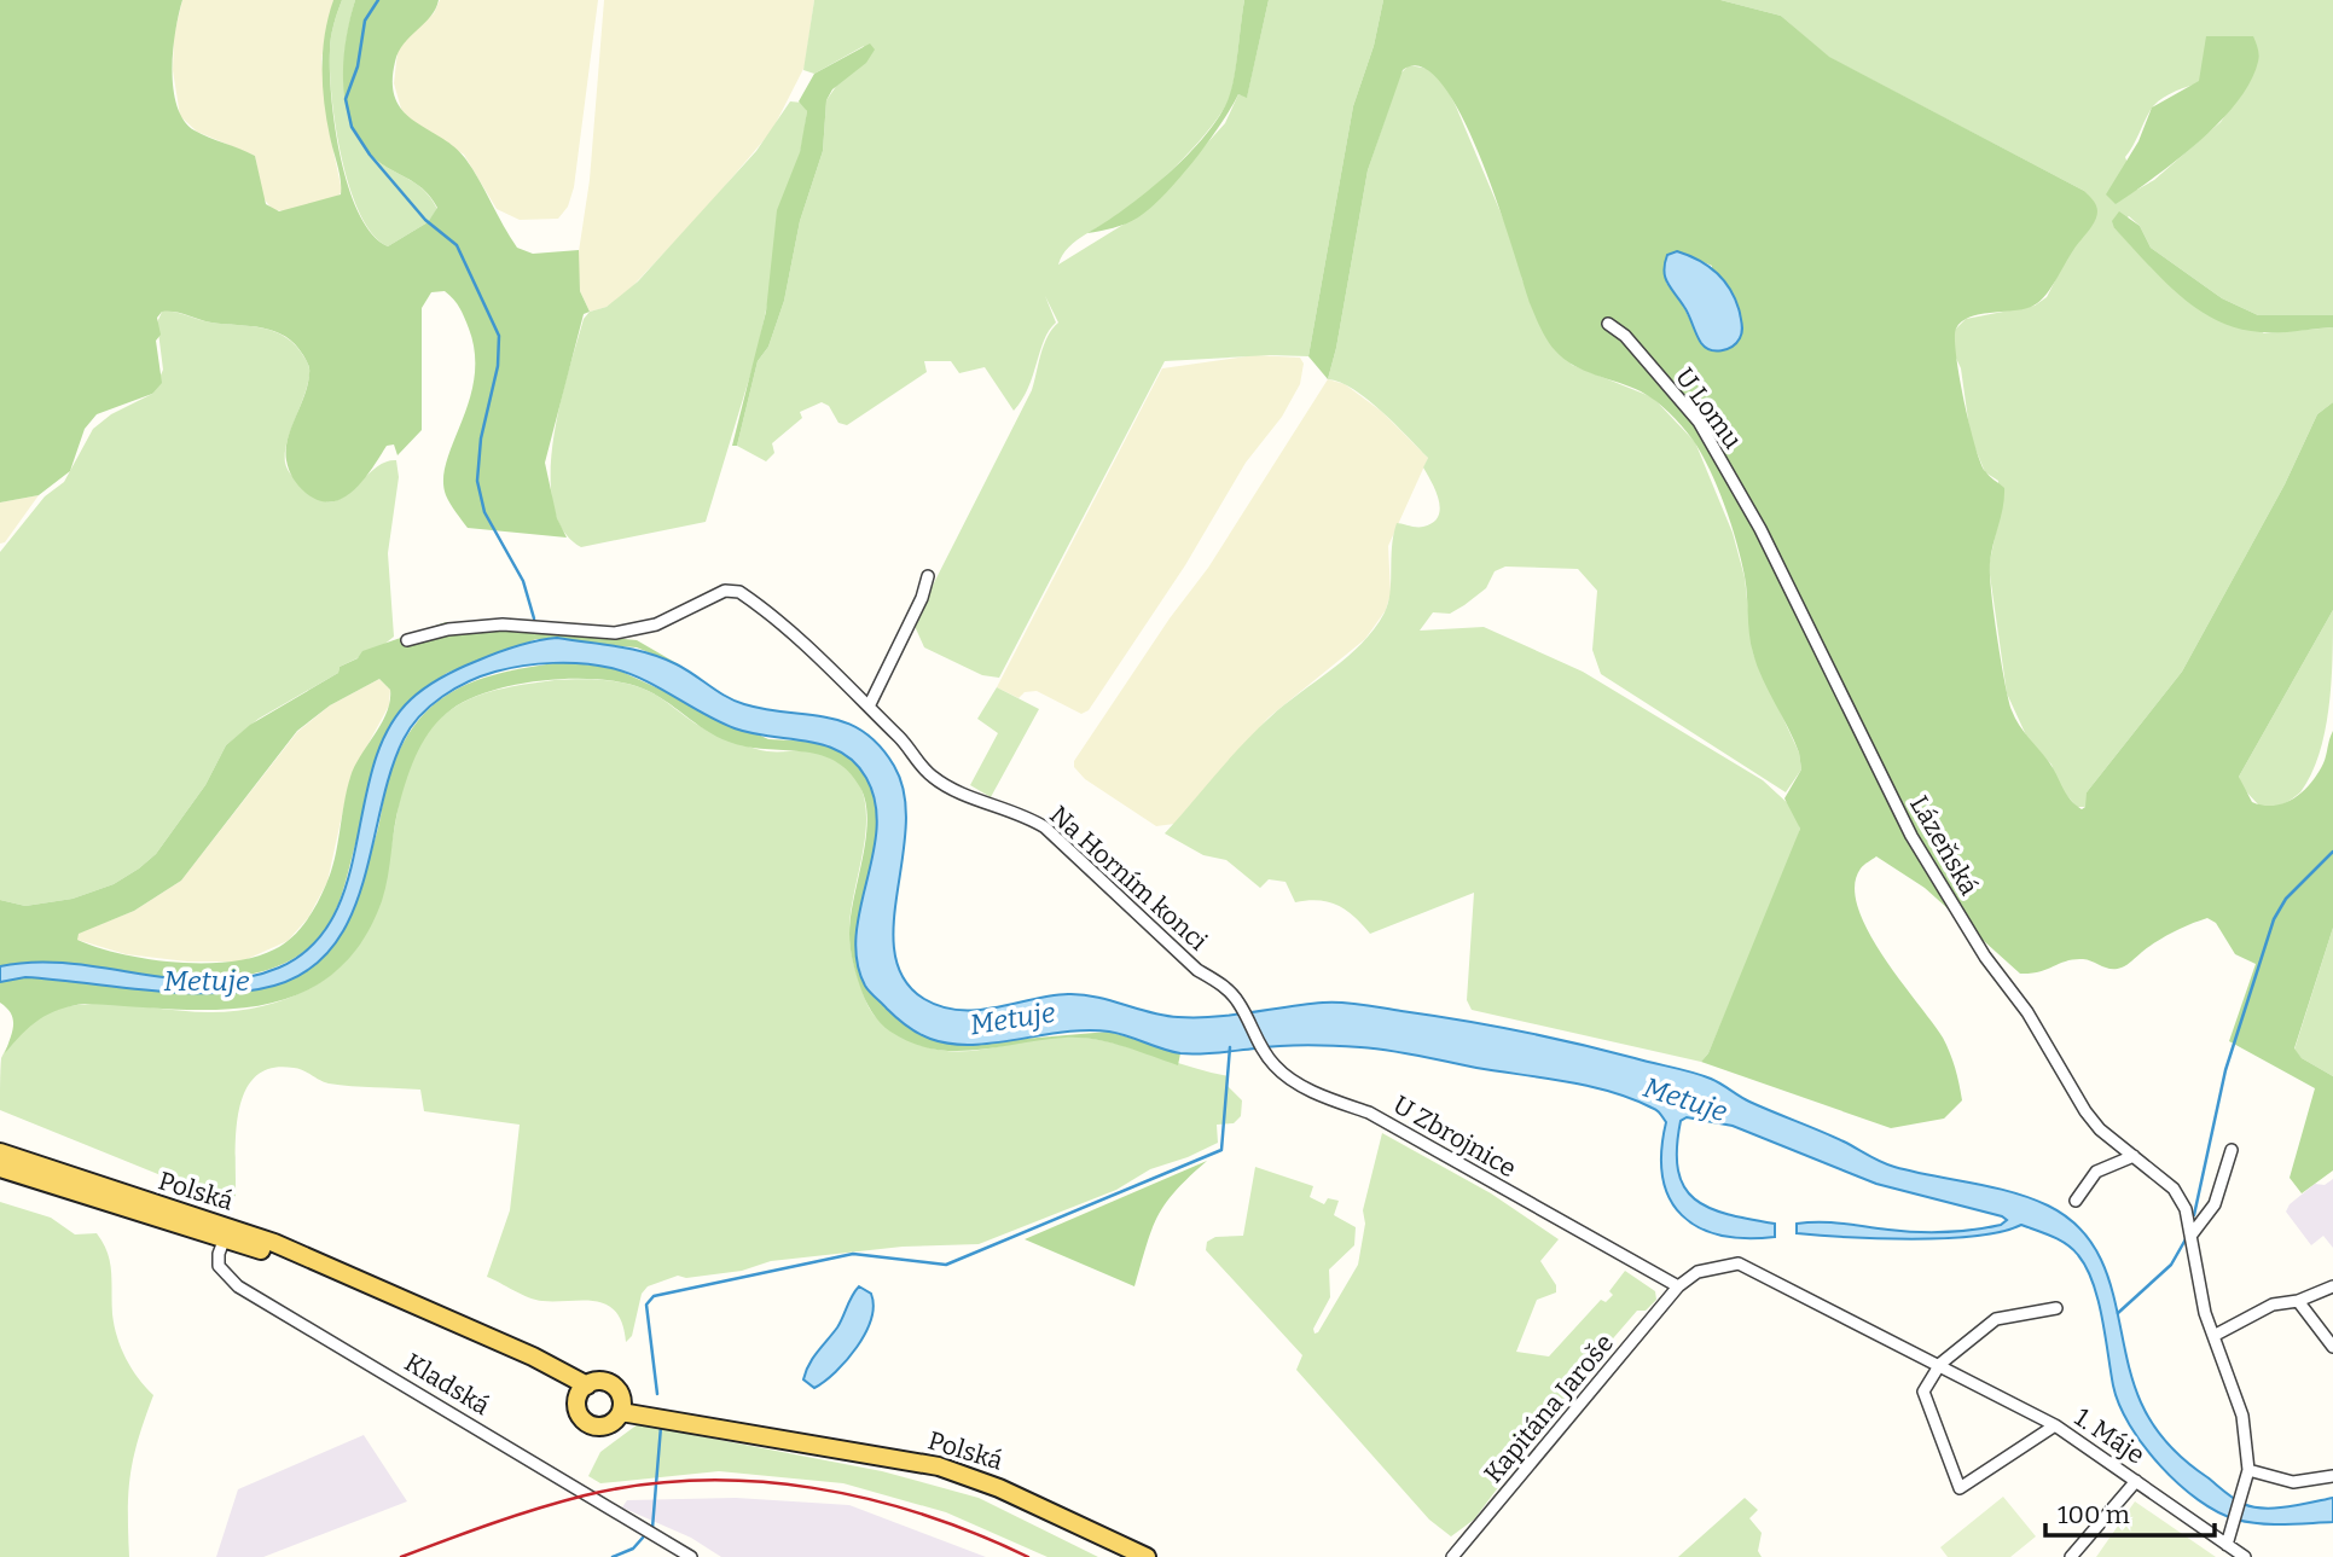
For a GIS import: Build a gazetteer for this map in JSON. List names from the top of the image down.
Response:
{
  "streets": {
    "main road": ["Polská"],
    "street": [
      "U Lomu",
      "Lázeňská",
      "Na Horním konci",
      "U Zbrojnice",
      "Kladská",
      "Kapitána Jaroše",
      "1. Máje"
    ]
  },
  "crossings": [
    ["U Lomu", "Lázeňská"],
    ["Lázeňská", "1. Máje"],
    ["Na Horním konci", "U Zbrojnice"],
    ["U Zbrojnice", "Kapitána Jaroše"],
    ["U Zbrojnice", "1. Máje"],
    ["Polská", "Kladská"],
    ["Kapitána Jaroše", "1. Máje"]
  ],
  "water": ["Metuje"],
  "scale_bar": "100 m"
}
